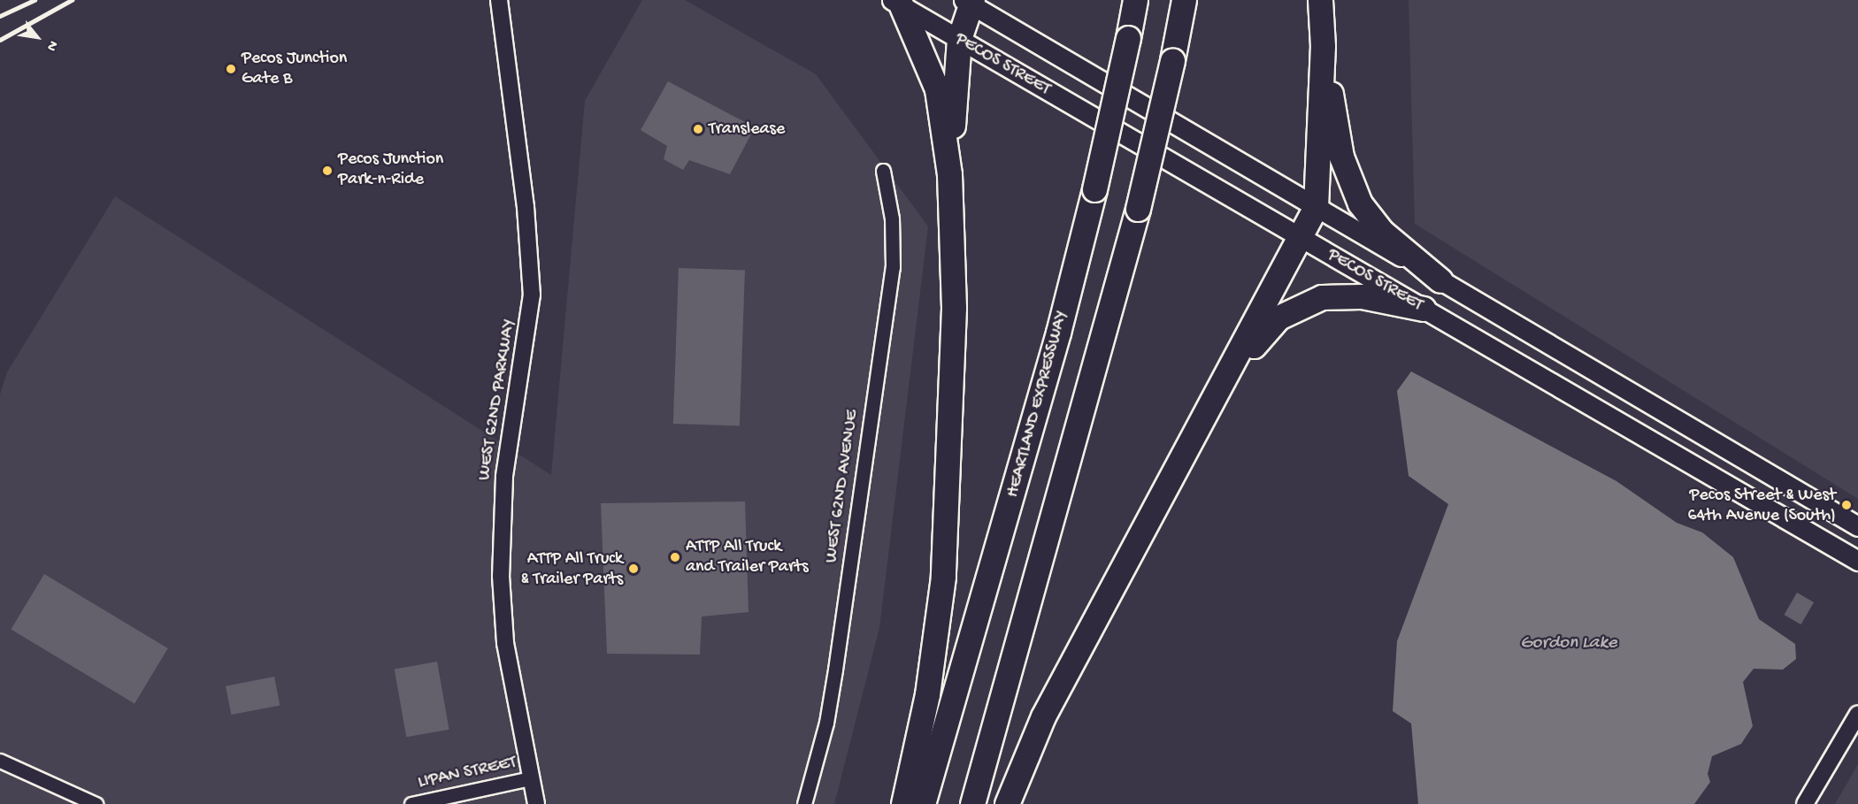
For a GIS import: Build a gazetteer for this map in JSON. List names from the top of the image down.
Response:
{
  "streets": {
    "highway": ["HEARTLAND EXPRESSWAY"],
    "main road": ["PECOS STREET"],
    "street": ["WEST 62ND PARKWAY", "WEST 62ND AVENUE", "LIPAN STREET"]
  },
  "crossings": [
    ["WEST 62ND PARKWAY", "LIPAN STREET"]
  ],
  "water": ["Gordon Lake"],
  "places": [
    "Pecos Junction Gate B",
    "Translease",
    "Pecos Junction Park-n-Ride",
    "Pecos Street & West 64th Avenue (South)",
    "ATTP All Truck and Trailer Parts",
    "ATTP All Truck & Trailer Parts"
  ],
  "north": "bottom right"
}
